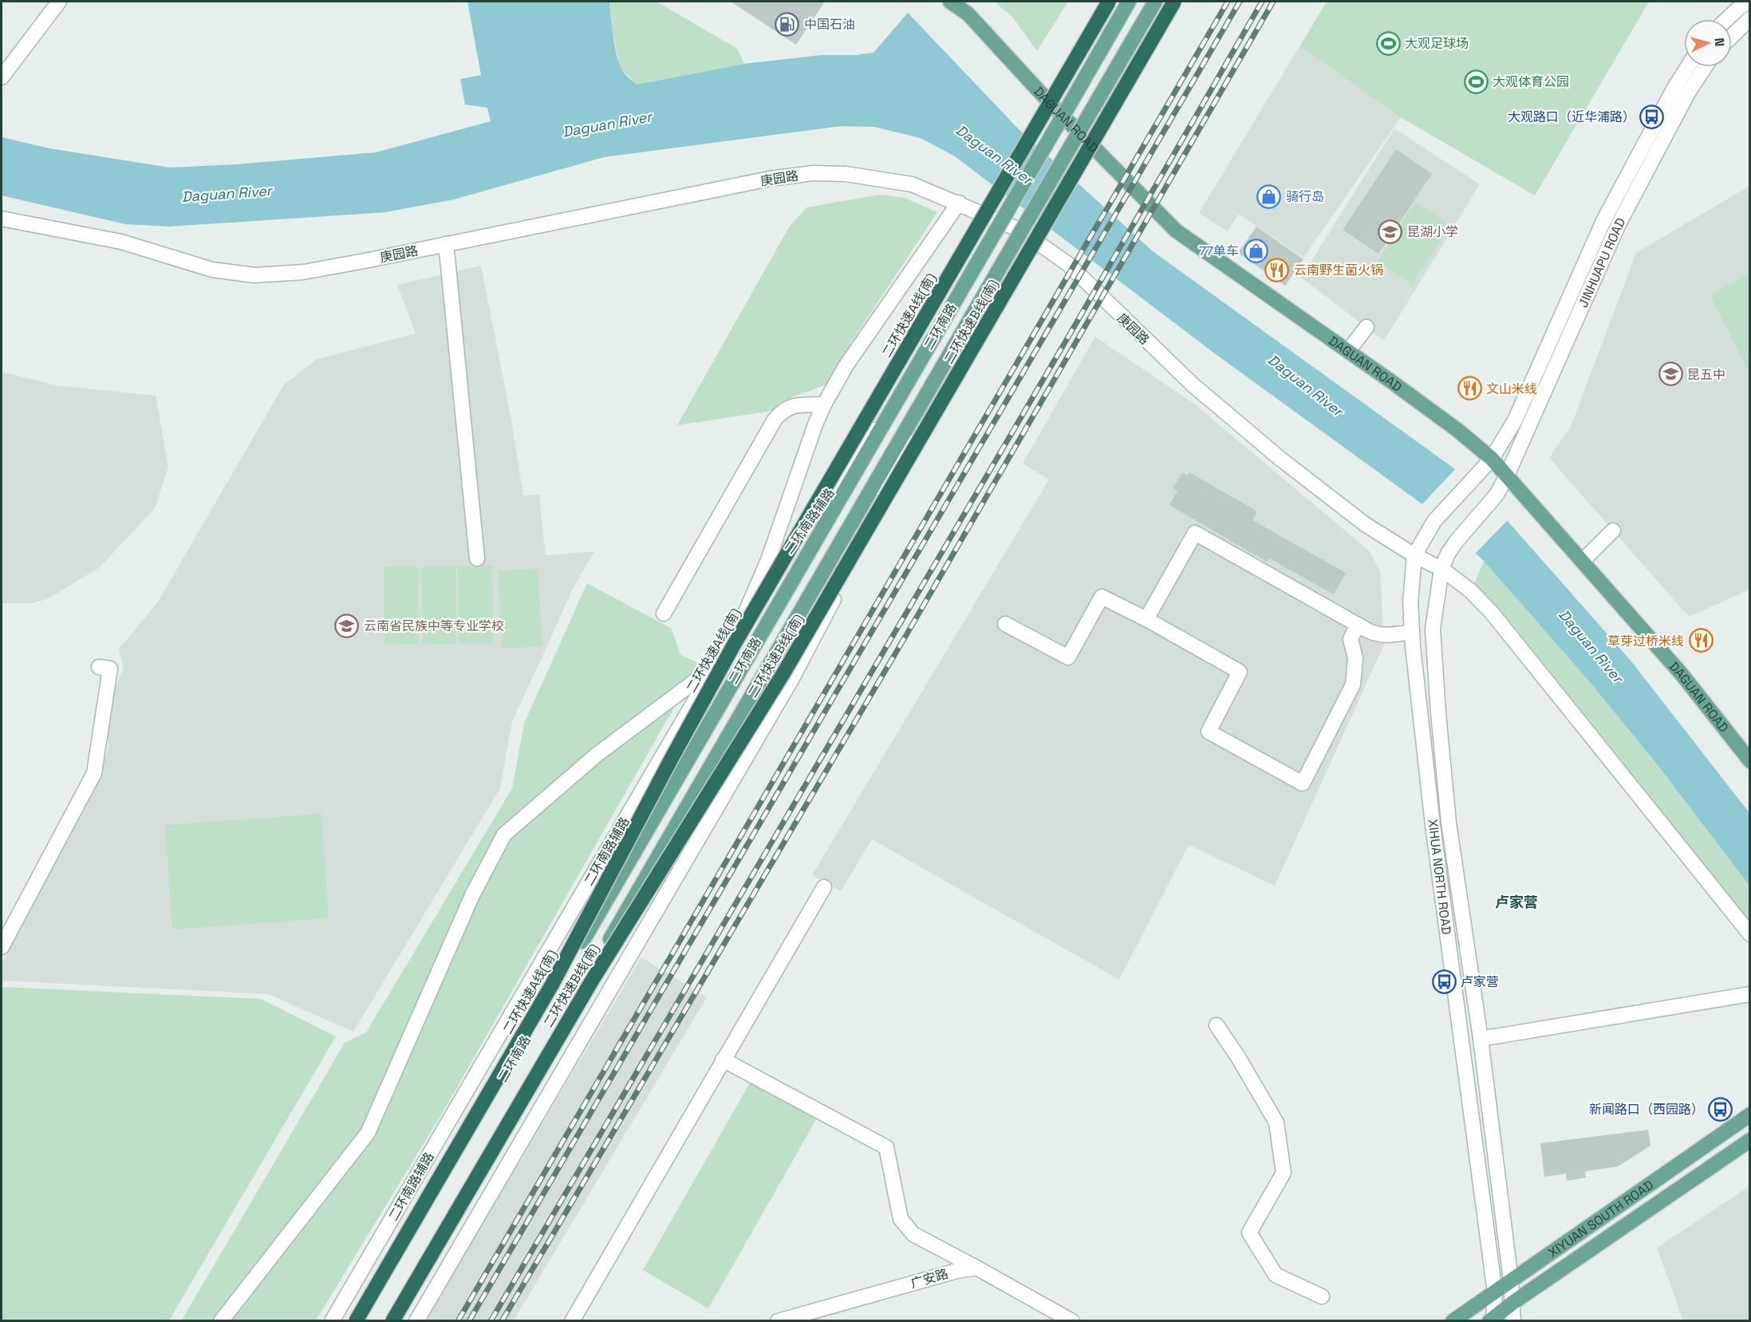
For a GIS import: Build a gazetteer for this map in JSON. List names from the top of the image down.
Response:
{
  "streets": {
    "highway": ["二环快速A线(南)", "二环快速B线(南)"],
    "main road": ["DAGUAN ROAD", "二环南路", "XIYUAN SOUTH ROAD"],
    "street": [
      "庚园路",
      "JINHUAPU ROAD",
      "二环南路辅路",
      "XIHUA NORTH ROAD",
      "广安路"
    ]
  },
  "crossings": [
    ["DAGUAN ROAD", "JINHUAPU ROAD"],
    ["DAGUAN ROAD", "XIHUA NORTH ROAD"],
    ["庚园路", "XIHUA NORTH ROAD"],
    ["JINHUAPU ROAD", "XIHUA NORTH ROAD"],
    ["二环南路", "二环南路辅路"],
    ["XIHUA NORTH ROAD", "XIYUAN SOUTH ROAD"]
  ],
  "districts": ["卢家营"],
  "water": ["Daguan River"],
  "places": {
    "fuel station": ["中国石油"],
    "sports": ["大观足球场", "大观体育公园"],
    "bus stop": ["大观路口（近华浦路）", "卢家营", "新闻路口（西园路）"],
    "shop": ["骑行岛", "77单车"],
    "school or university": ["昆湖小学", "昆五中", "云南省民族中等专业学校"],
    "restaurant": ["云南野生菌火锅", "文山米线", "草芽过桥米线"]
  },
  "north": "right"
}
